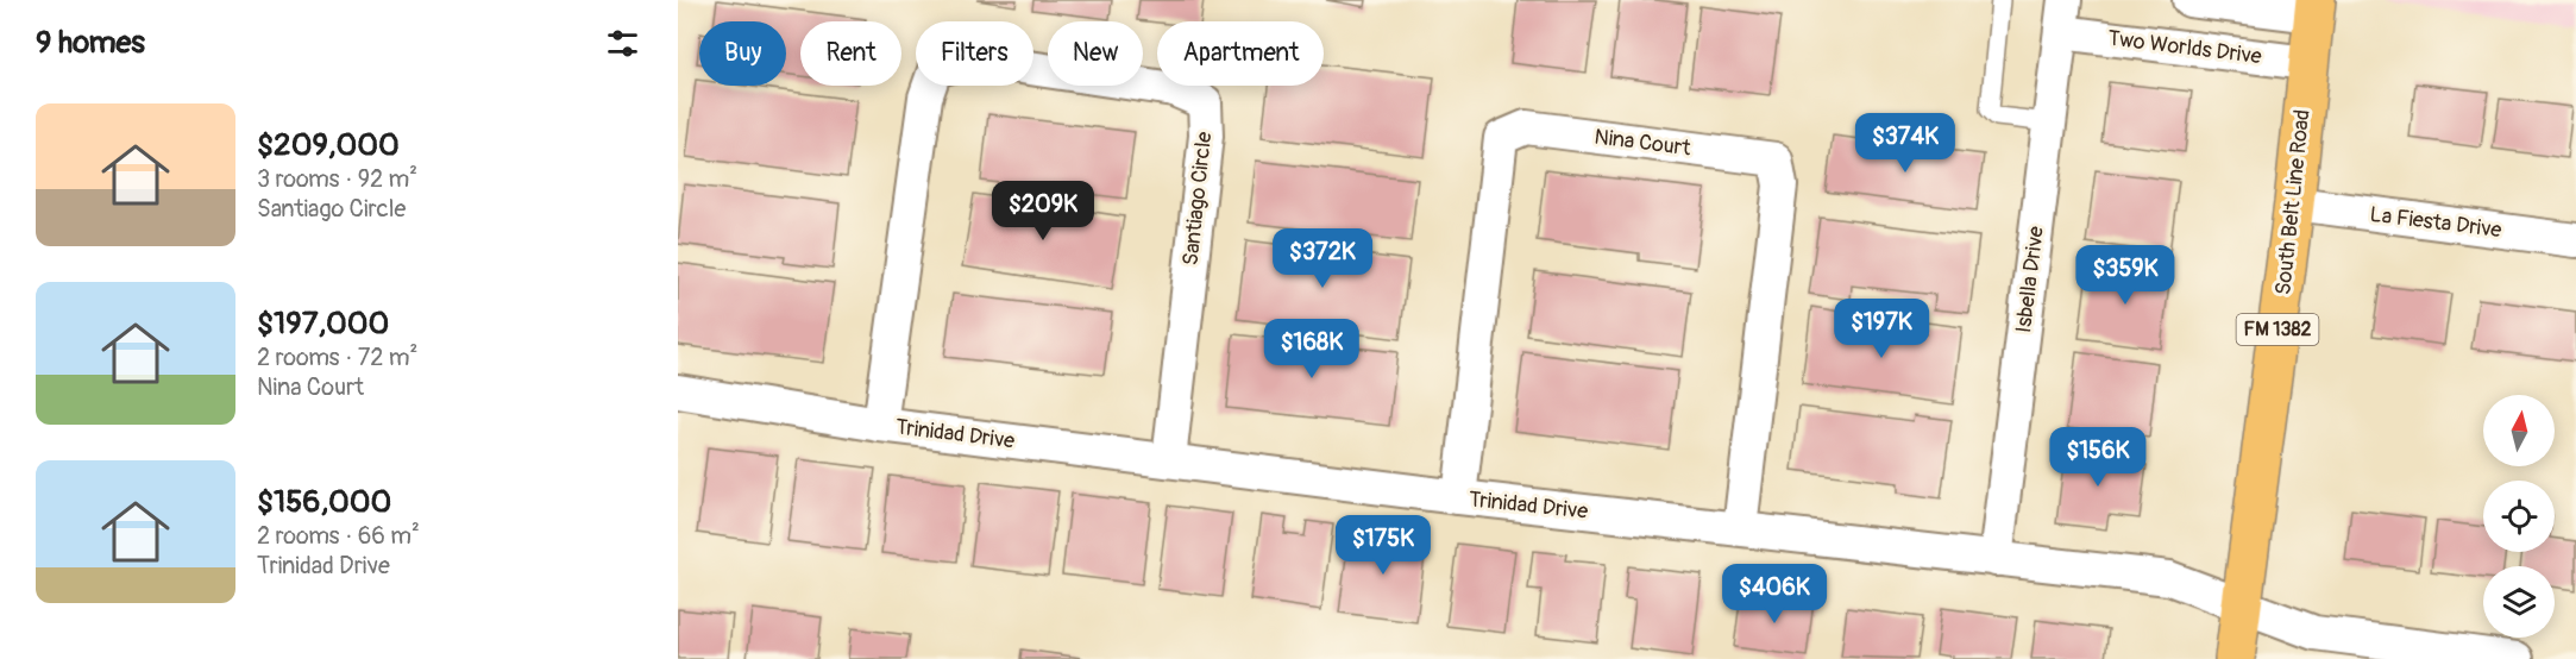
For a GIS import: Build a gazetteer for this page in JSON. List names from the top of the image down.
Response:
{
  "streets": {
    "main road": ["South Belt Line Road", "FM 1382"],
    "street": [
      "Two Worlds Drive",
      "Nina Court",
      "Santiago Circle",
      "La Fiesta Drive",
      "Isbella Drive",
      "Trinidad Drive"
    ]
  },
  "crossings": [
    ["Two Worlds Drive", "South Belt Line Road"],
    ["Two Worlds Drive", "Isbella Drive"],
    ["Nina Court", "Trinidad Drive"],
    ["Santiago Circle", "Trinidad Drive"],
    ["South Belt Line Road", "La Fiesta Drive"],
    ["South Belt Line Road", "Trinidad Drive"],
    ["Isbella Drive", "Trinidad Drive"]
  ],
  "north": "top",
  "page": {
    "heading": "9 homes",
    "chip": [
      "Buy",
      "Rent",
      "Filters",
      "New",
      "Apartment"
    ],
    "list": [
      {
        "name": "$209,000",
        "note": "3 rooms · 92 m² · Santiago Circle"
      },
      {
        "name": "$197,000",
        "note": "2 rooms · 72 m² · Nina Court"
      },
      {
        "name": "$156,000",
        "note": "2 rooms · 66 m² · Trinidad Drive"
      }
    ],
    "price": [
      "$374K",
      "$209K",
      "$372K",
      "$359K",
      "$197K",
      "$168K",
      "$156K",
      "$175K",
      "$406K"
    ]
  }
}
